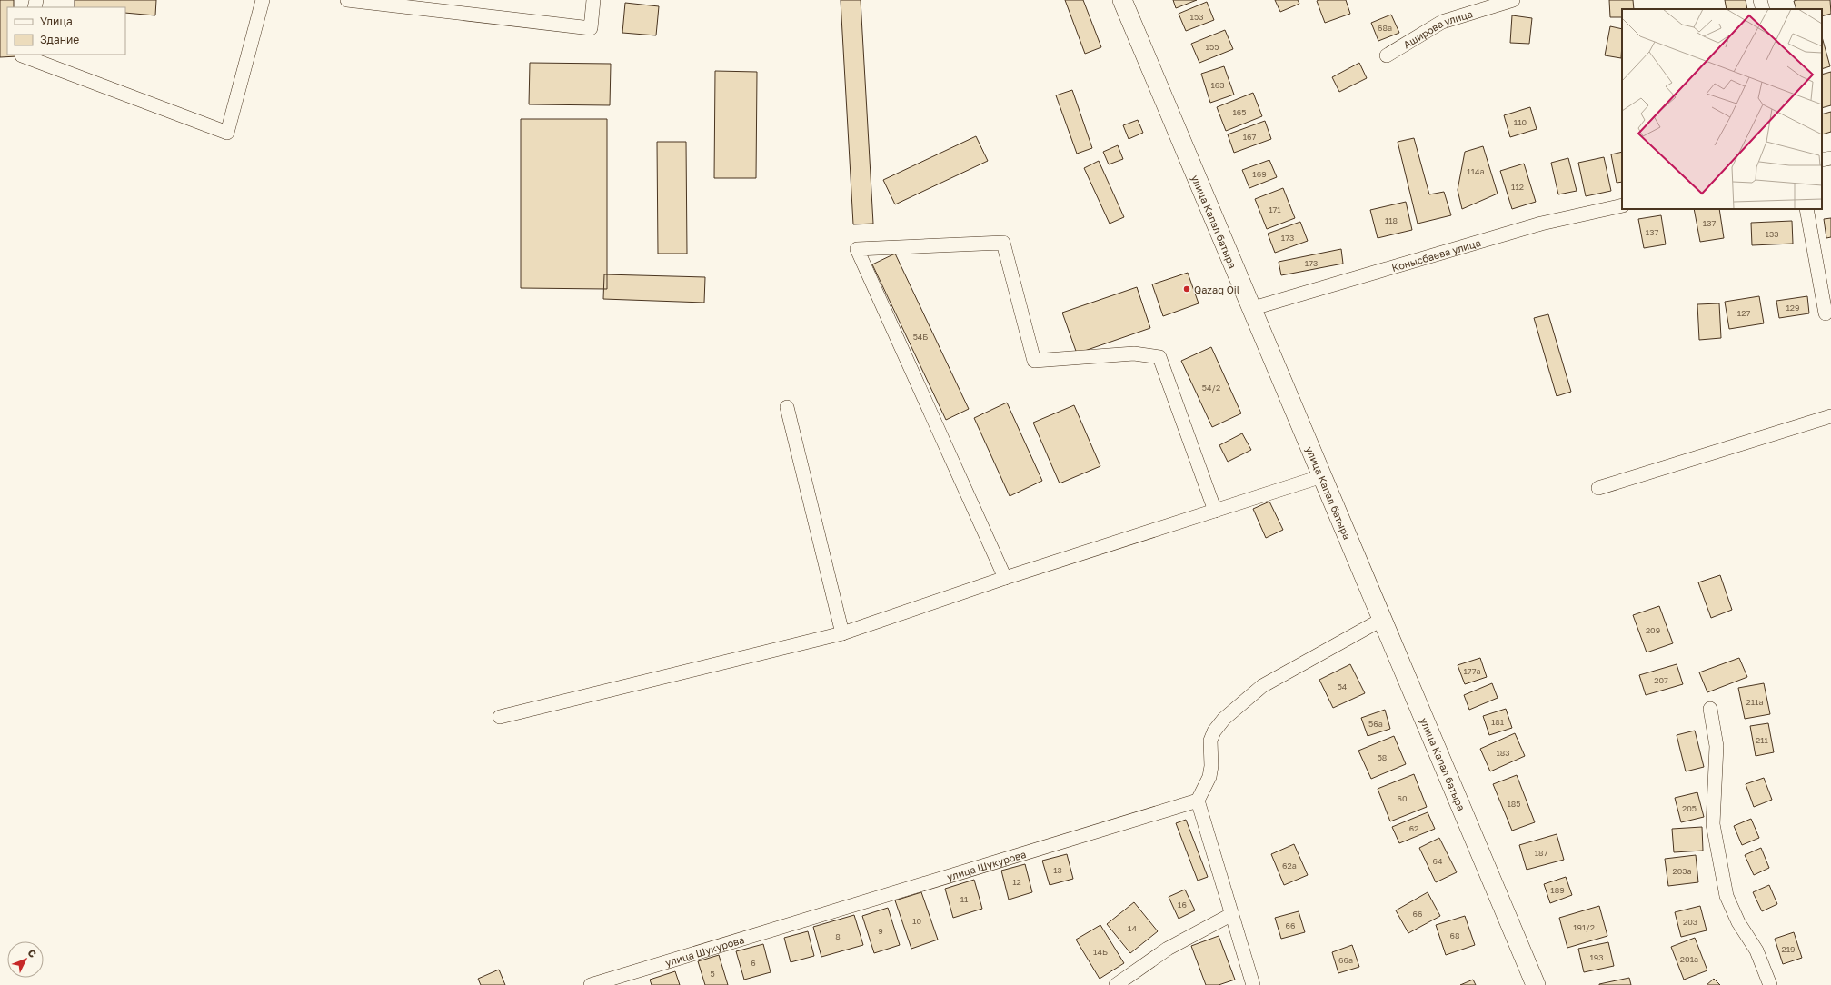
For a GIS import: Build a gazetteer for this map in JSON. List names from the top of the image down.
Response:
{
  "streets": {
    "main road": ["улица Капал батыра"],
    "street": ["Аширова улица", "Конысбаева улица", "улица Шукурова"]
  },
  "crossings": [
    ["улица Капал батыра", "Конысбаева улица"]
  ],
  "places": ["Qazaq Oil"],
  "house_numbers": [
    "153",
    "68а",
    "155",
    "163",
    "165",
    "110",
    "167",
    "114а",
    "169",
    "112",
    "171",
    "118",
    "137",
    "137",
    "133",
    "173",
    "173",
    "129",
    "127",
    "54Б",
    "54/2",
    "209",
    "177а",
    "207",
    "54",
    "211а",
    "181",
    "56а",
    "211",
    "183",
    "58",
    "60",
    "185",
    "205",
    "62",
    "187",
    "64",
    "62а",
    "13",
    "203а",
    "12",
    "189",
    "11",
    "16",
    "66",
    "10",
    "203",
    "66",
    "191/2",
    "14",
    "9",
    "68",
    "8",
    "219",
    "14Б",
    "193",
    "201а",
    "66а",
    "6",
    "5"
  ],
  "legend": ["Улица", "Здание"],
  "north": "top right"
}
